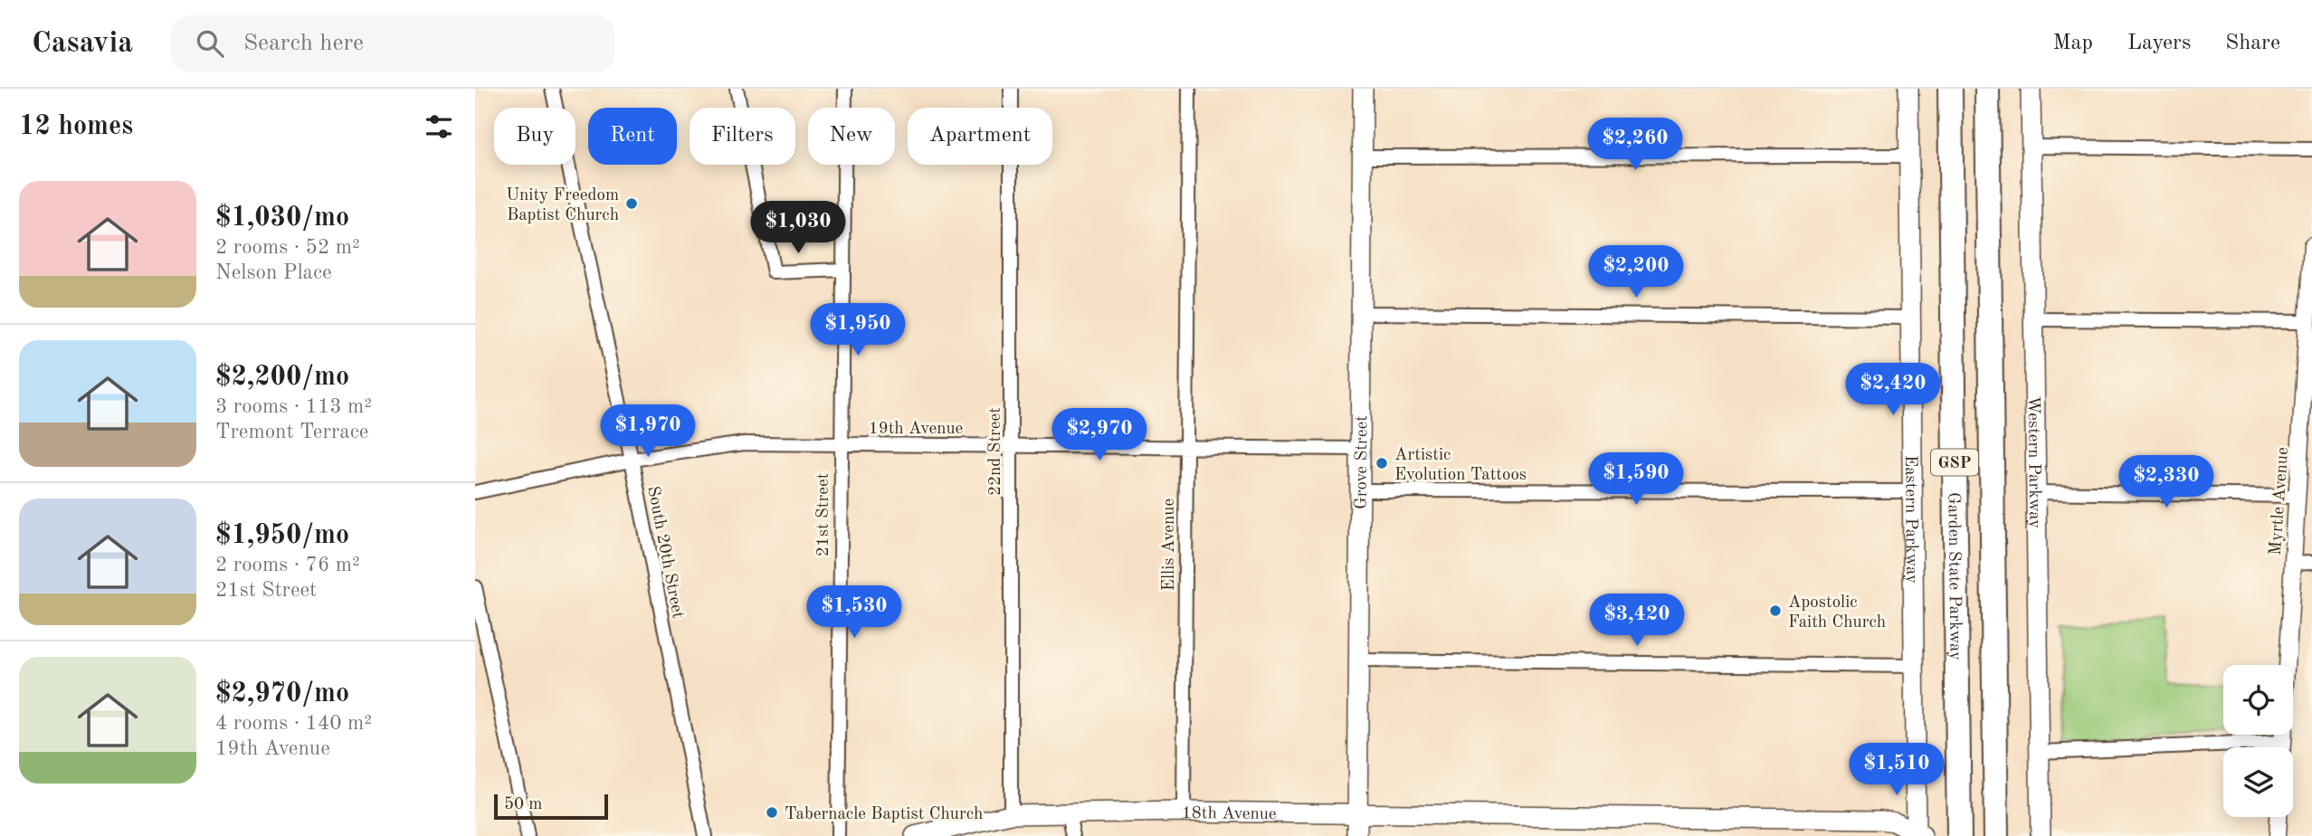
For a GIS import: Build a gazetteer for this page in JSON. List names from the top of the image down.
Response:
{
  "streets": {
    "highway": ["GSP", "Garden State Parkway"],
    "main road": [
      "Grove Street",
      "Western Parkway",
      "Eastern Parkway",
      "18th Avenue"
    ],
    "street": [
      "19th Avenue",
      "22nd Street",
      "Myrtle Avenue",
      "21st Street",
      "Ellis Avenue",
      "South 20th Street"
    ]
  },
  "crossings": [
    ["19th Avenue", "22nd Street"],
    ["19th Avenue", "Grove Street"],
    ["19th Avenue", "21st Street"],
    ["19th Avenue", "Ellis Avenue"],
    ["19th Avenue", "South 20th Street"],
    ["22nd Street", "18th Avenue"],
    ["Grove Street", "18th Avenue"],
    ["Eastern Parkway", "18th Avenue"],
    ["Ellis Avenue", "18th Avenue"]
  ],
  "places": [
    "Unity Freedom Baptist Church",
    "Artistic Evolution Tattoos",
    "Apostolic Faith Church",
    "Tabernacle Baptist Church"
  ],
  "scale_bar": "50 m",
  "page": {
    "header": "Casavia",
    "search": "Search here",
    "nav": ["Map", "Layers", "Share"],
    "heading": "12 homes",
    "chip": [
      "Buy",
      "Rent",
      "Filters",
      "New",
      "Apartment"
    ],
    "price": [
      "$2,260",
      "$1,030",
      "$2,200",
      "$1,950",
      "$2,420",
      "$1,970",
      "$2,970",
      "$1,590",
      "$2,330",
      "$1,530",
      "$3,420",
      "$1,510"
    ],
    "list": [
      {
        "name": "$1,030/mo",
        "note": "2 rooms · 52 m² · Nelson Place"
      },
      {
        "name": "$2,200/mo",
        "note": "3 rooms · 113 m² · Tremont Terrace"
      },
      {
        "name": "$1,950/mo",
        "note": "2 rooms · 76 m² · 21st Street"
      },
      {
        "name": "$2,970/mo",
        "note": "4 rooms · 140 m² · 19th Avenue"
      }
    ],
    "scale": "50 m"
  }
}
